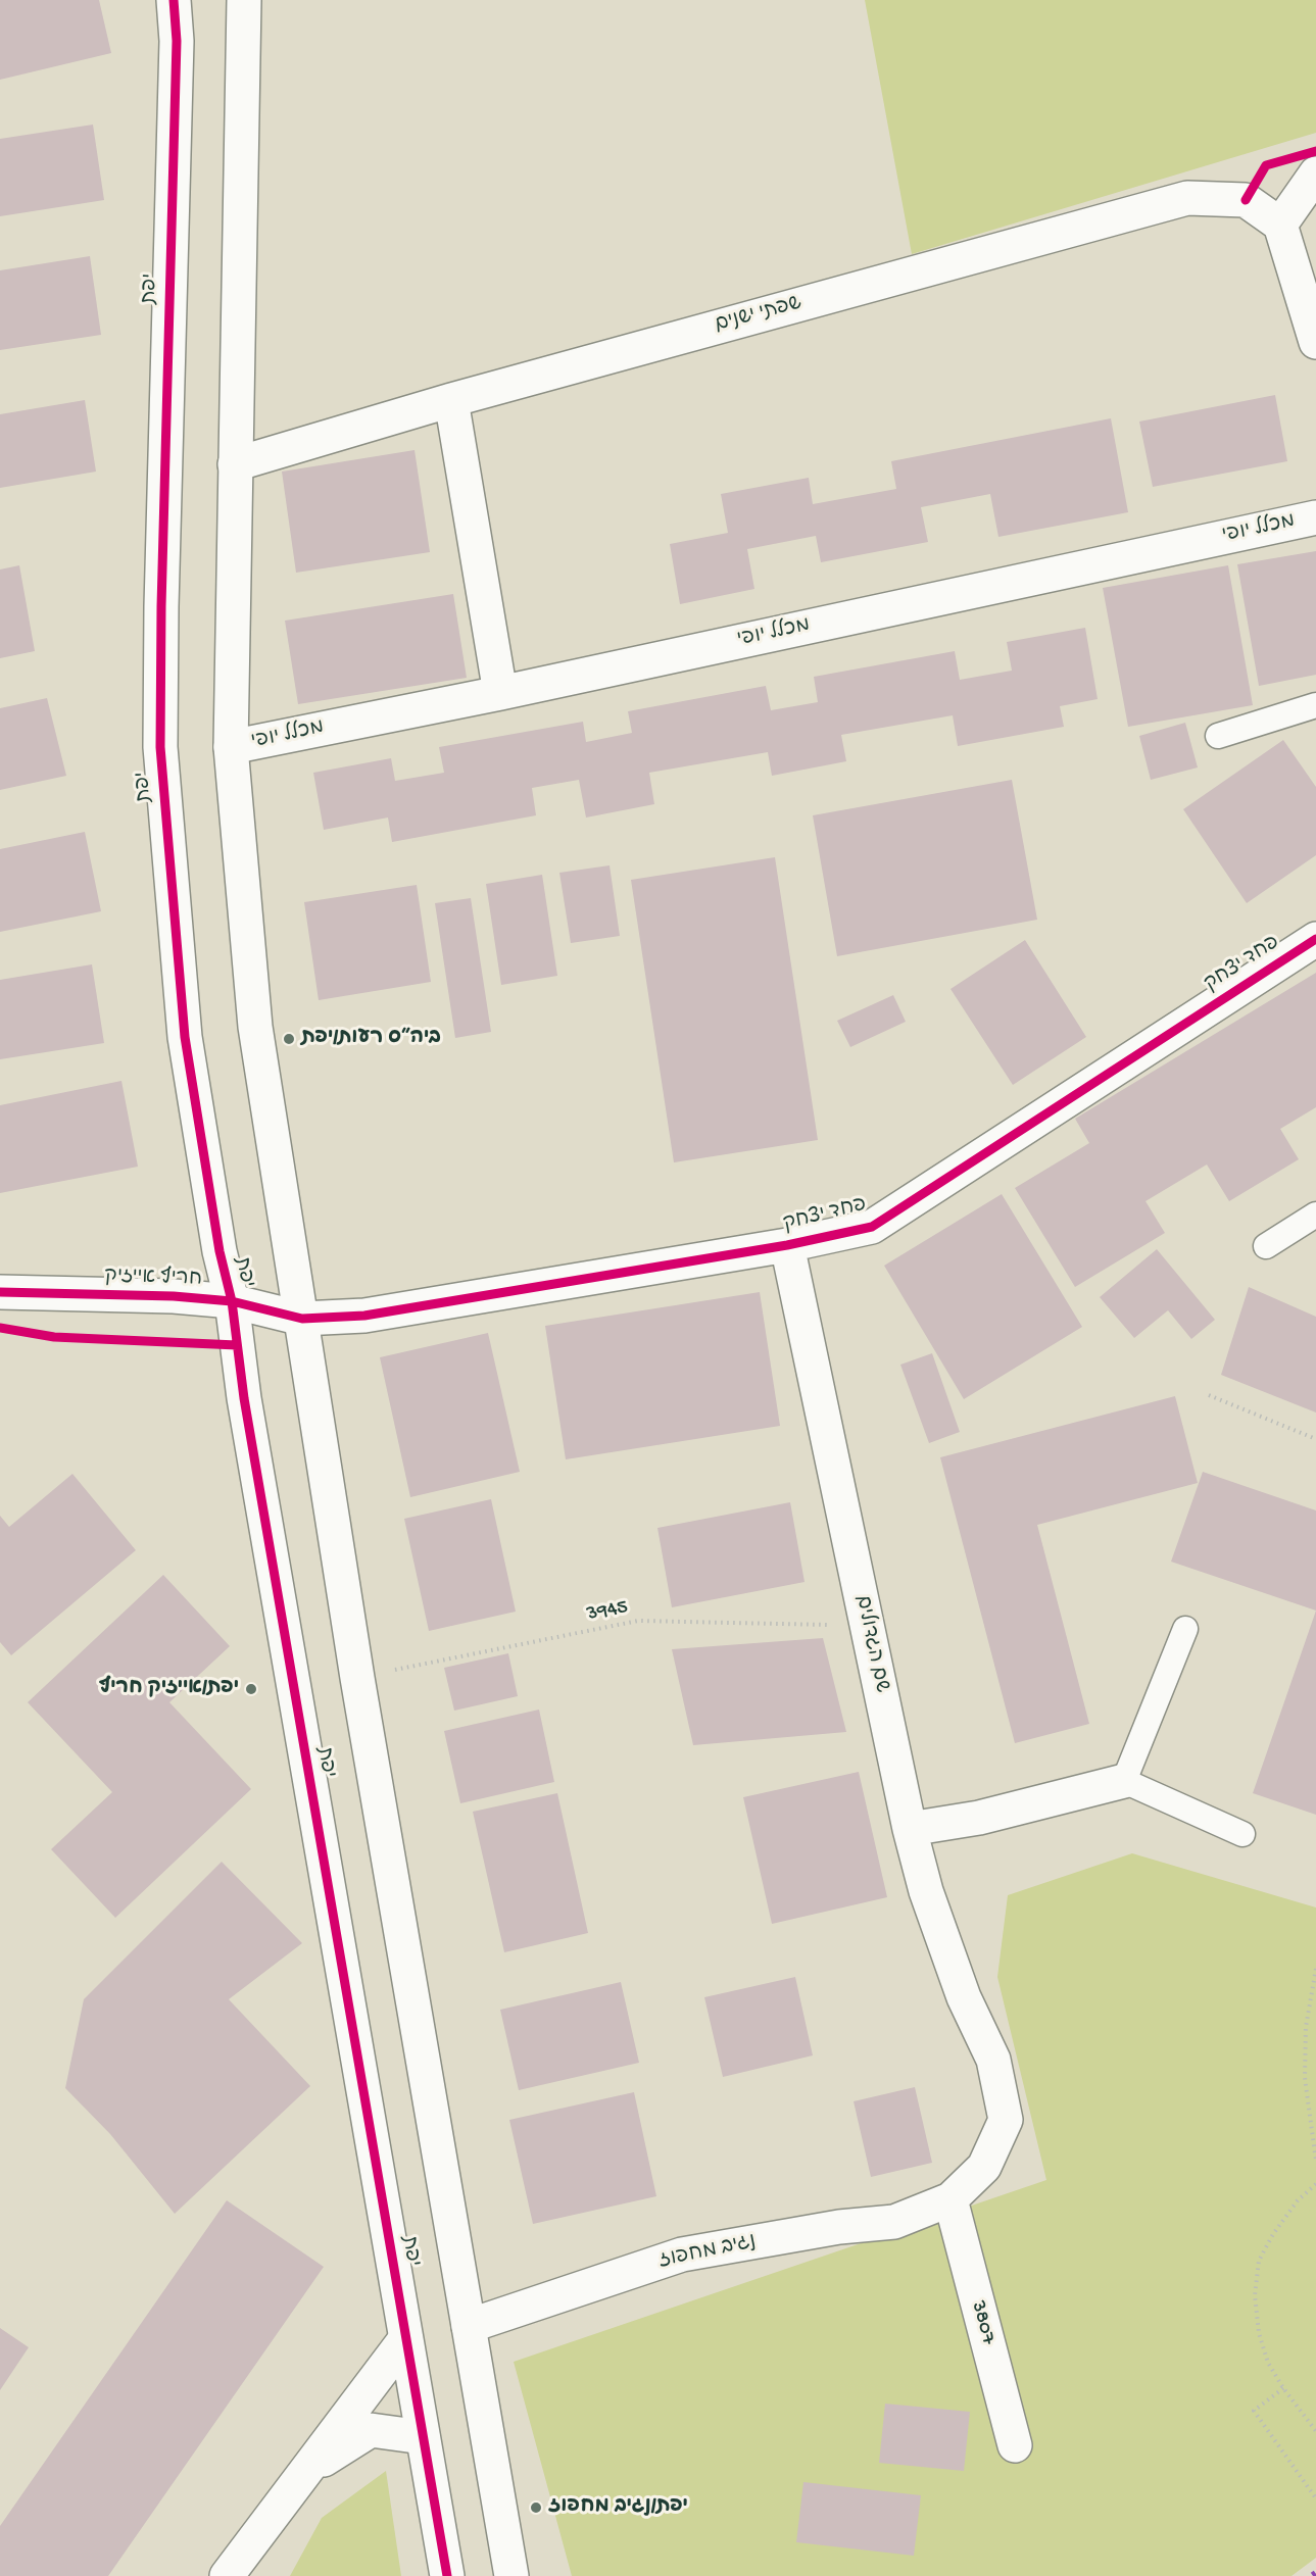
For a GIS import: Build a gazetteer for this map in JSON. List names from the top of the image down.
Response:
{
  "streets": {
    "street": [
      "יפת",
      "שפתי ישנים",
      "מכלל יופי",
      "פחד יצחק",
      "חריף אייזיק",
      "שם הגדולים",
      "נגיב מחפוז",
      "3807"
    ],
    "path": ["3945"]
  },
  "crossings": [
    ["יפת", "חריף אייזיק"],
    ["פחד יצחק", "חריף אייזיק"],
    ["פחד יצחק", "שם הגדולים"],
    ["3945", "שם הגדולים"],
    ["שם הגדולים", "נגיב מחפוז"],
    ["שם הגדולים", "3807"],
    ["נגיב מחפוז", "3807"]
  ],
  "places": ["ביה״ס רעות/יפת", "יפת/אייזיק חריף", "יפת/נגיב מחפוז"]
}
